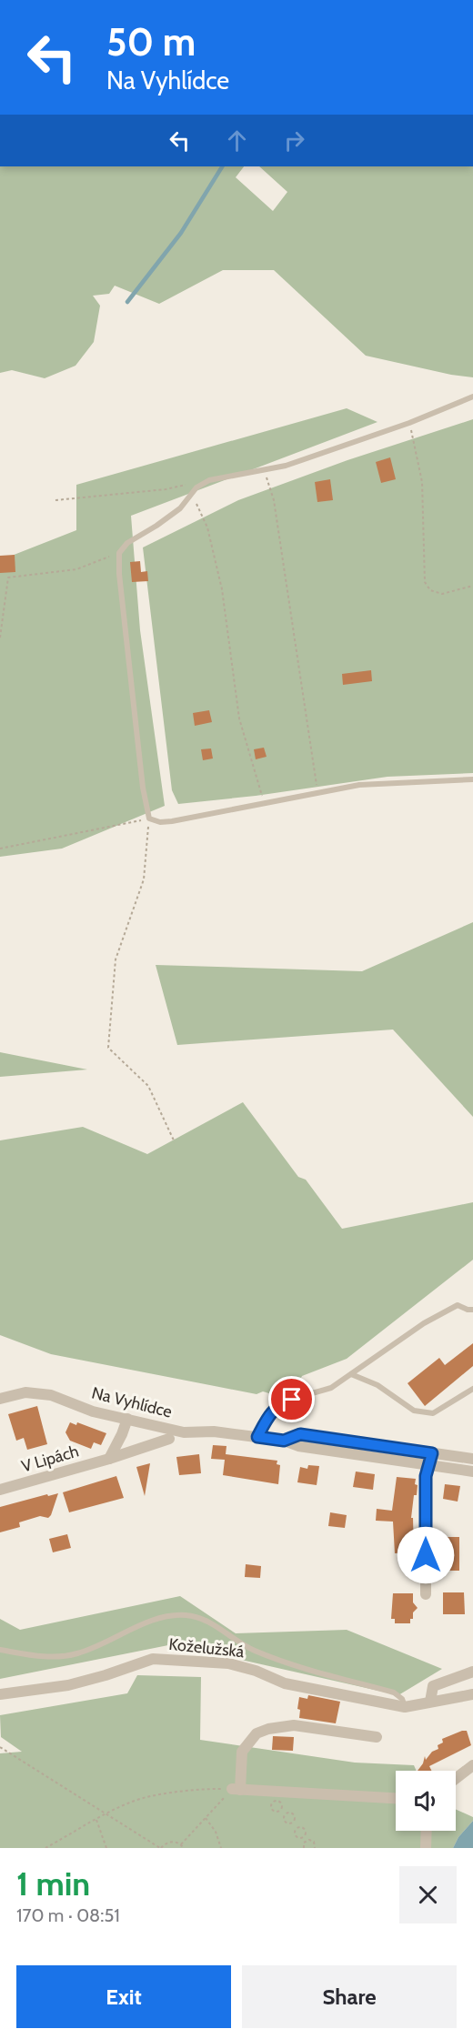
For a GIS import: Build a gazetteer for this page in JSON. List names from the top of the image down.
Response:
{
  "streets": {
    "street": ["Na Vyhlídce", "V Lipách", "Koželužská"]
  },
  "page": {
    "turn": ["50 m", "Na Vyhlídce"],
    "heading": ["1 min", "170 m · 08:51"],
    "buttons": ["Exit", "Share"]
  }
}
